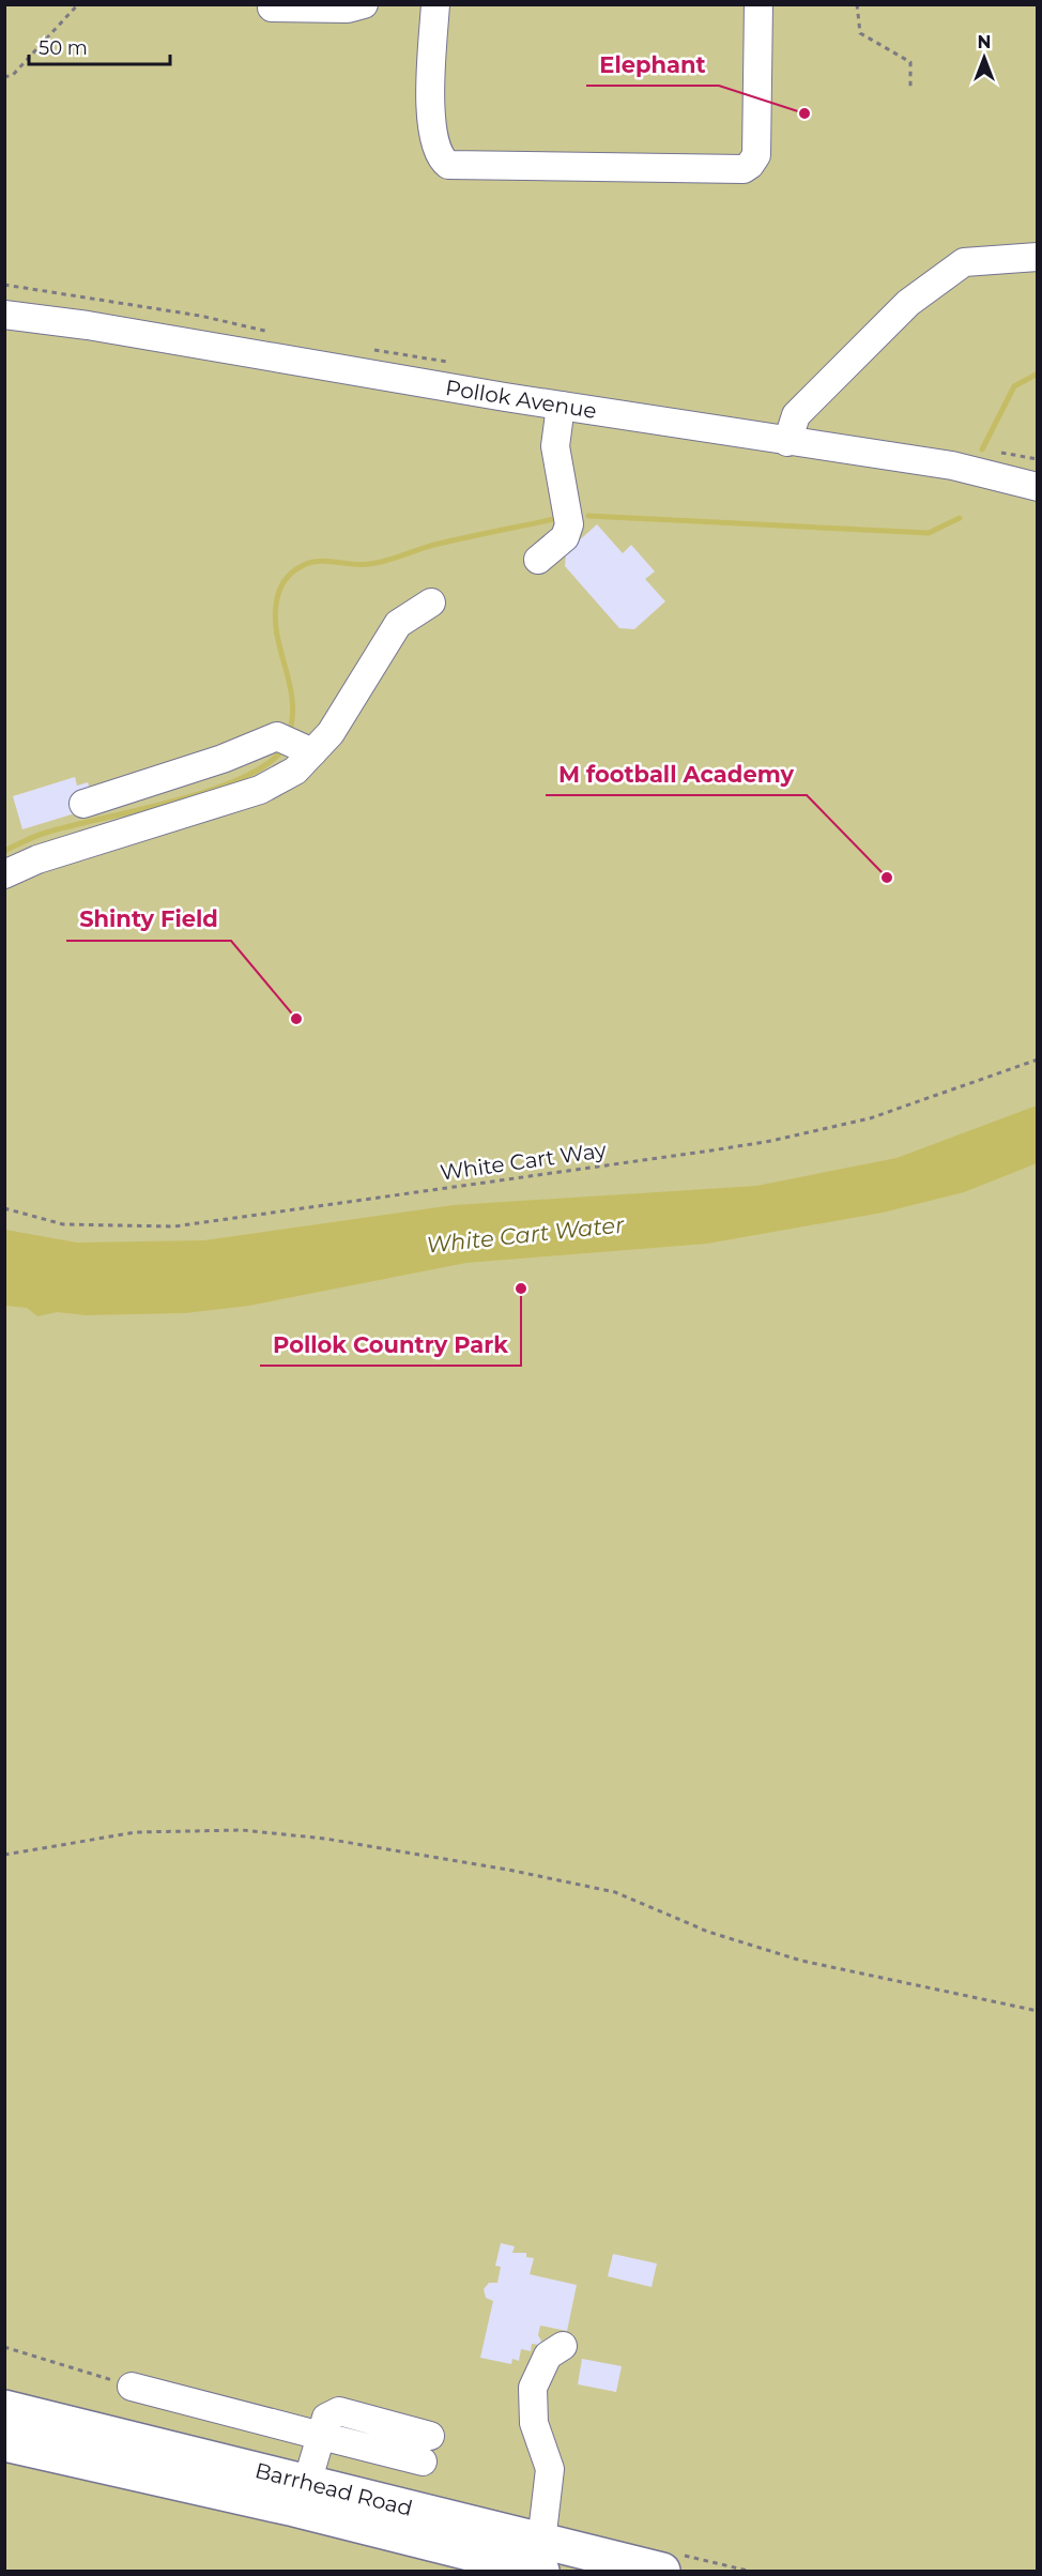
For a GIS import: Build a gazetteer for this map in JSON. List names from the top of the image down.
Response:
{
  "streets": {
    "main road": ["Barrhead Road"],
    "street": ["Pollok Avenue"],
    "path": ["White Cart Way"]
  },
  "water": ["White Cart Water"],
  "places": [
    "Elephant",
    "M football Academy",
    "Shinty Field",
    "Pollok Country Park"
  ],
  "scale_bar": "50 m",
  "north": "top"
}
